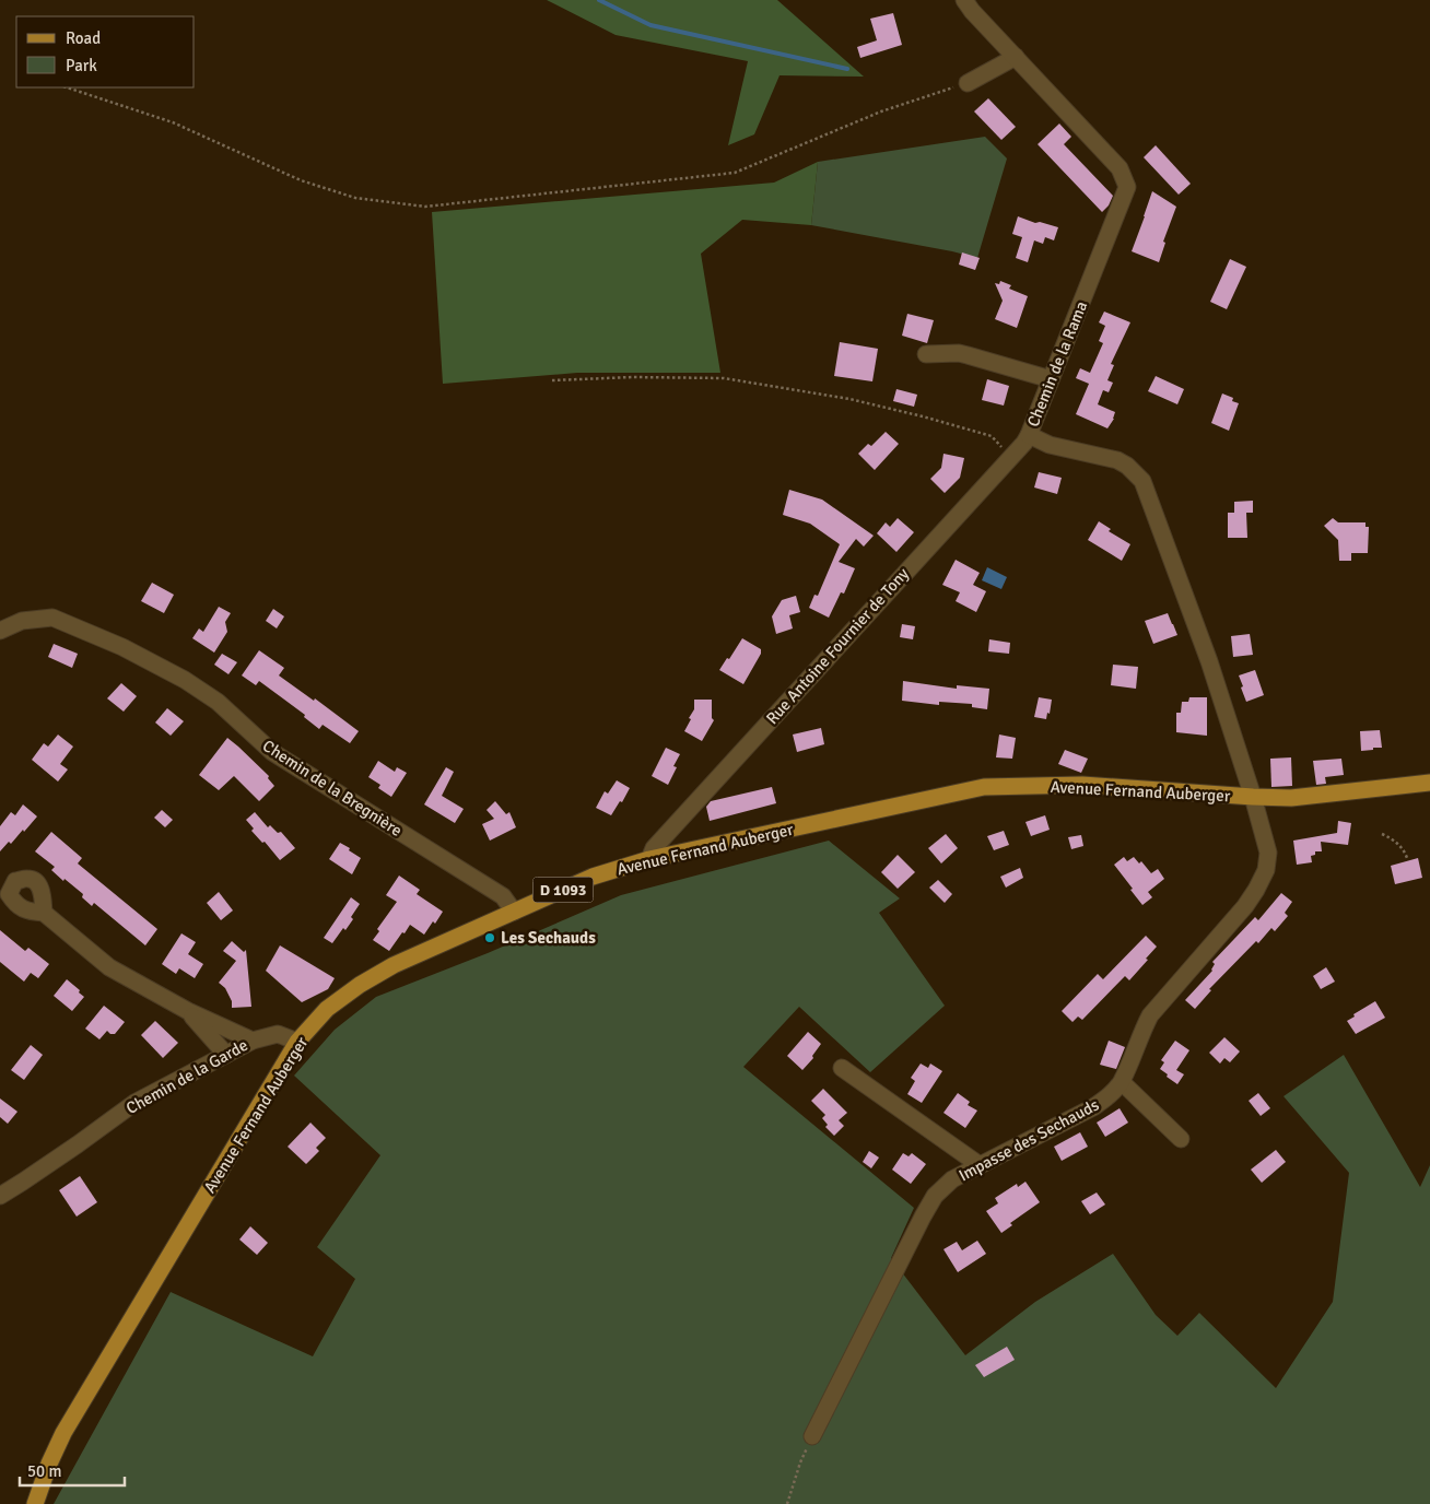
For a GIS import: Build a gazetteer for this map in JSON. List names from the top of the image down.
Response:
{
  "streets": {
    "main road": ["Avenue Fernand Auberger", "D 1093"],
    "street": [
      "Chemin de la Rama",
      "Rue Antoine Fournier de Tony",
      "Chemin de la Bregnière",
      "Chemin de la Garde",
      "Impasse des Sechauds"
    ]
  },
  "crossings": [
    ["Chemin de la Rama", "Rue Antoine Fournier de Tony"],
    ["Chemin de la Rama", "Avenue Fernand Auberger"],
    ["Chemin de la Rama", "Impasse des Sechauds"],
    ["Rue Antoine Fournier de Tony", "Avenue Fernand Auberger"],
    ["Chemin de la Bregnière", "Avenue Fernand Auberger"],
    ["Avenue Fernand Auberger", "Chemin de la Garde"],
    ["Avenue Fernand Auberger", "Impasse des Sechauds"]
  ],
  "places": ["Les Sechauds"],
  "legend": ["Road", "Park"],
  "scale_bar": "50 m"
}
